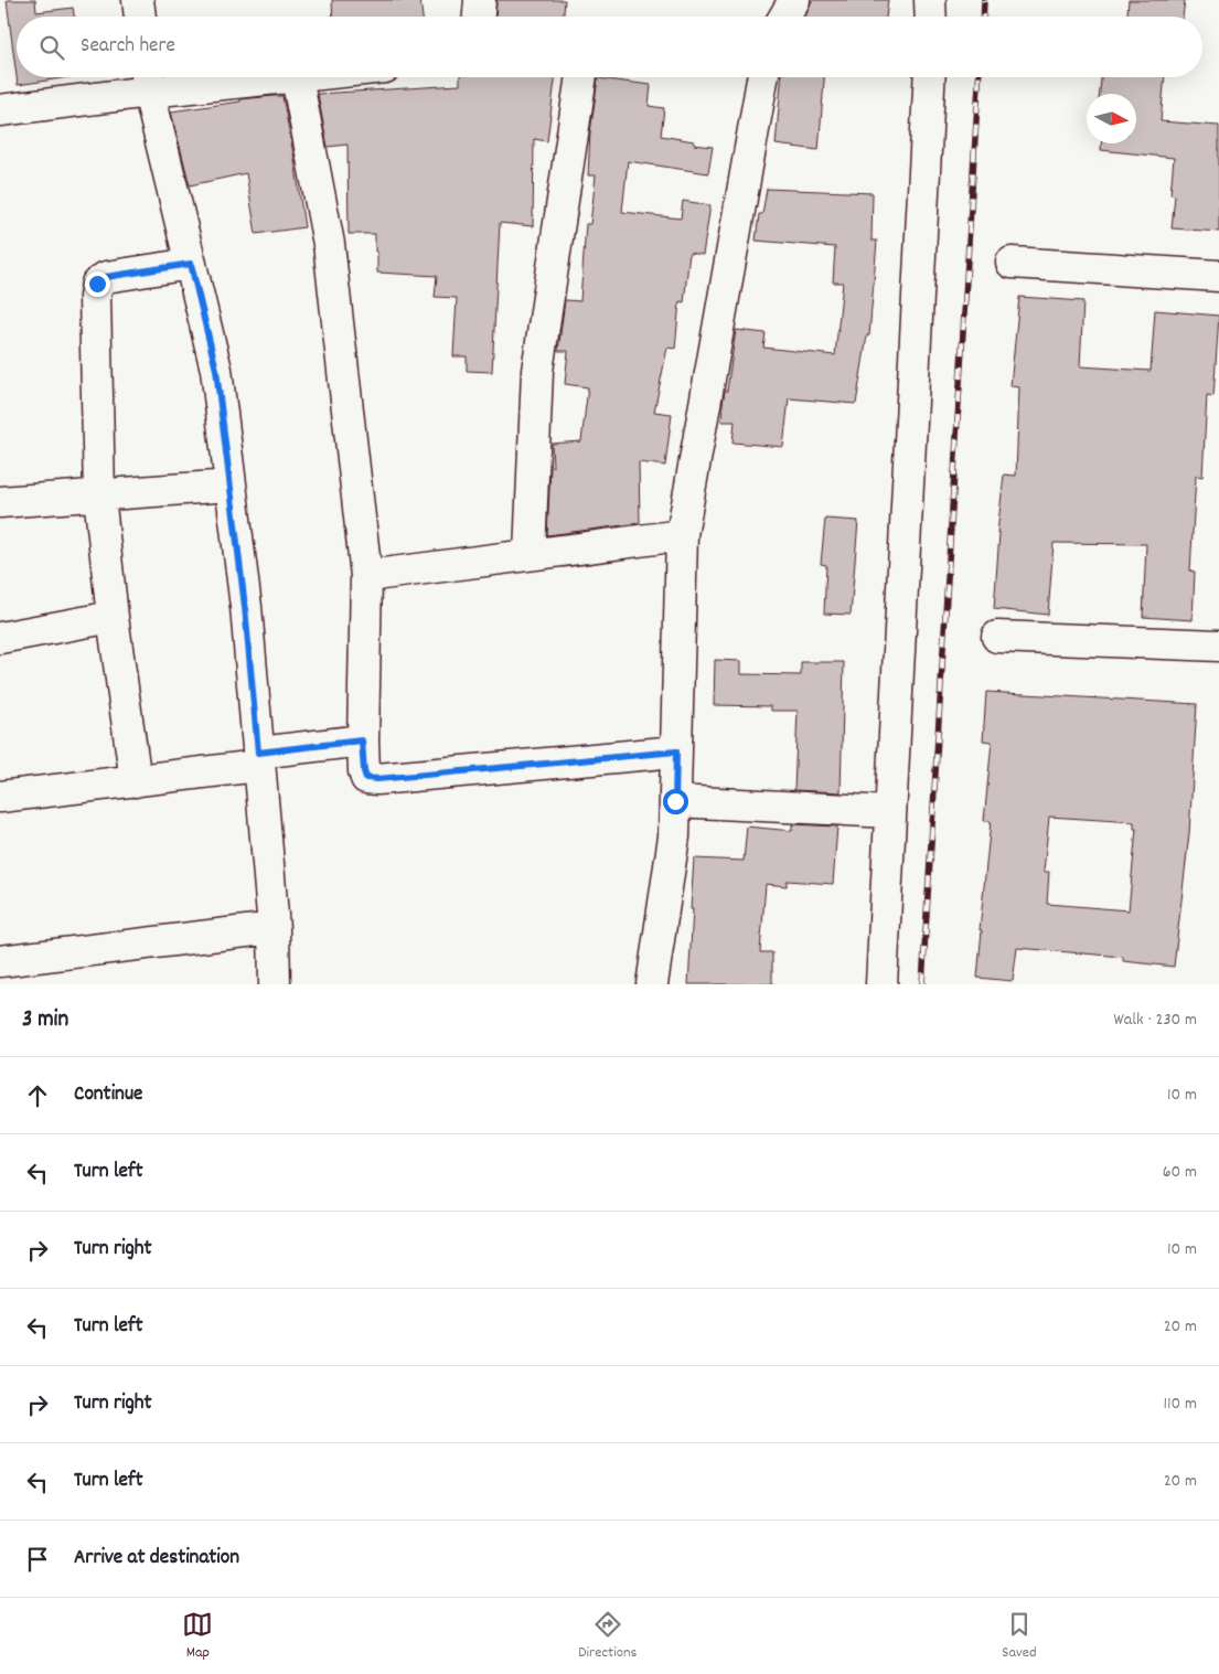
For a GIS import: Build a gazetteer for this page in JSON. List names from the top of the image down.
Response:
{
  "north": "right",
  "page": {
    "search": "Search here",
    "heading": ["3 min", "Walk · 230 m"],
    "list": [
      ["Continue", "10 m"],
      ["Turn left", "60 m"],
      ["Turn right", "10 m"],
      ["Turn left", "20 m"],
      ["Turn right", "110 m"],
      ["Turn left", "20 m"],
      "Arrive at destination"
    ],
    "nav": ["Map", "Directions", "Saved"]
  }
}
